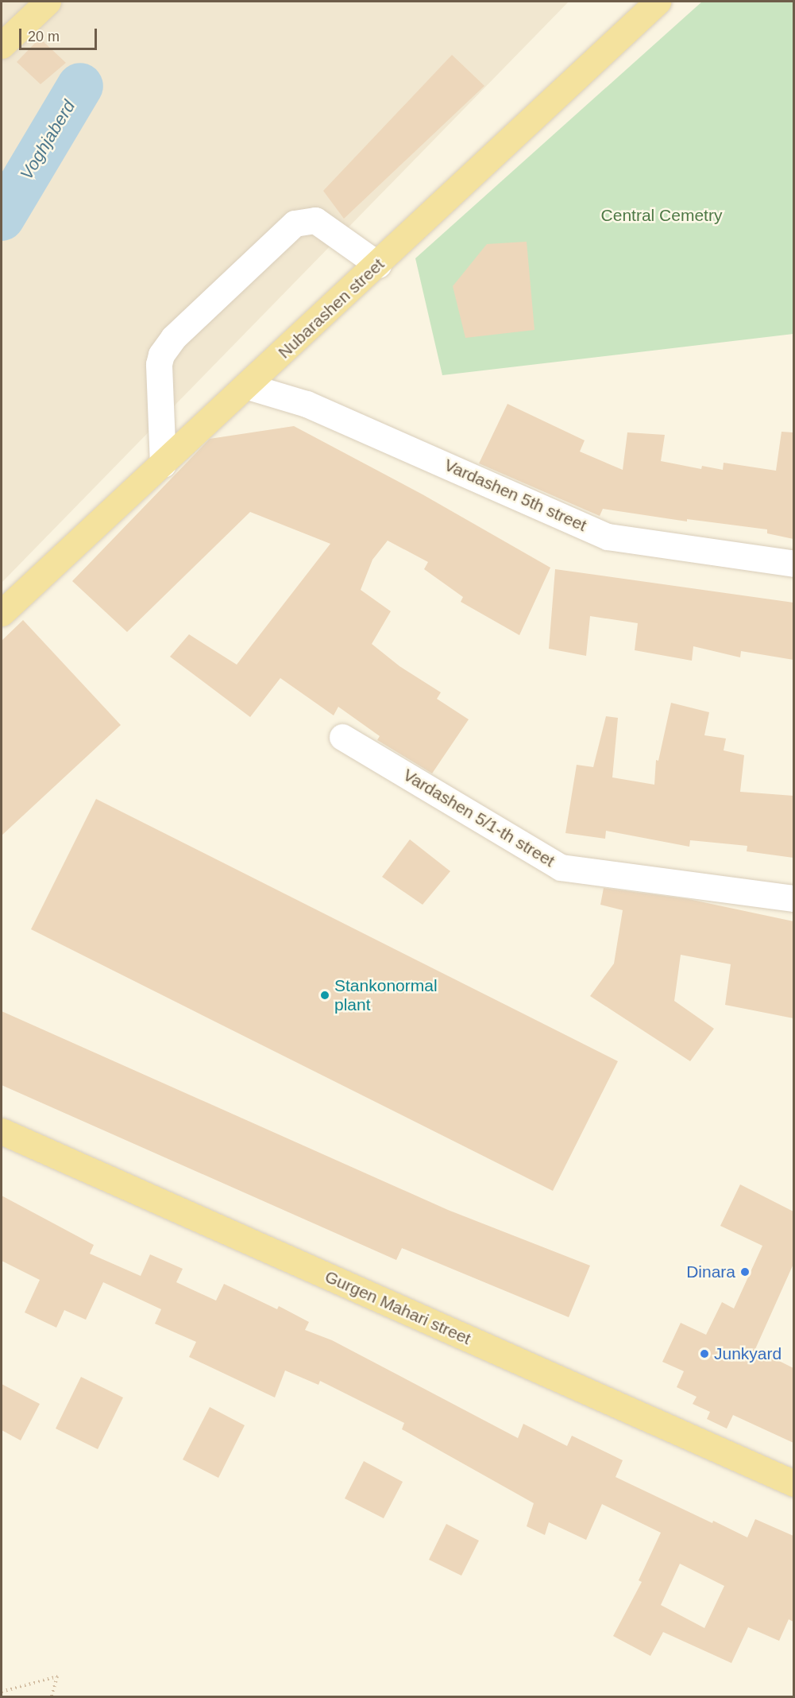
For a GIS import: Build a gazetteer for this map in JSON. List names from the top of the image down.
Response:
{
  "streets": {
    "main road": ["Nubarashen street", "Gurgen Mahari street"],
    "street": ["Vardashen 5th street", "Vardashen 5/1-th street"]
  },
  "crossings": [
    ["Nubarashen street", "Vardashen 5th street"]
  ],
  "water": ["Voghjaberd"],
  "parks": ["Central Cemetry"],
  "places": ["Stankonormal plant", "Dinara", "Junkyard"],
  "scale_bar": "20 m"
}
